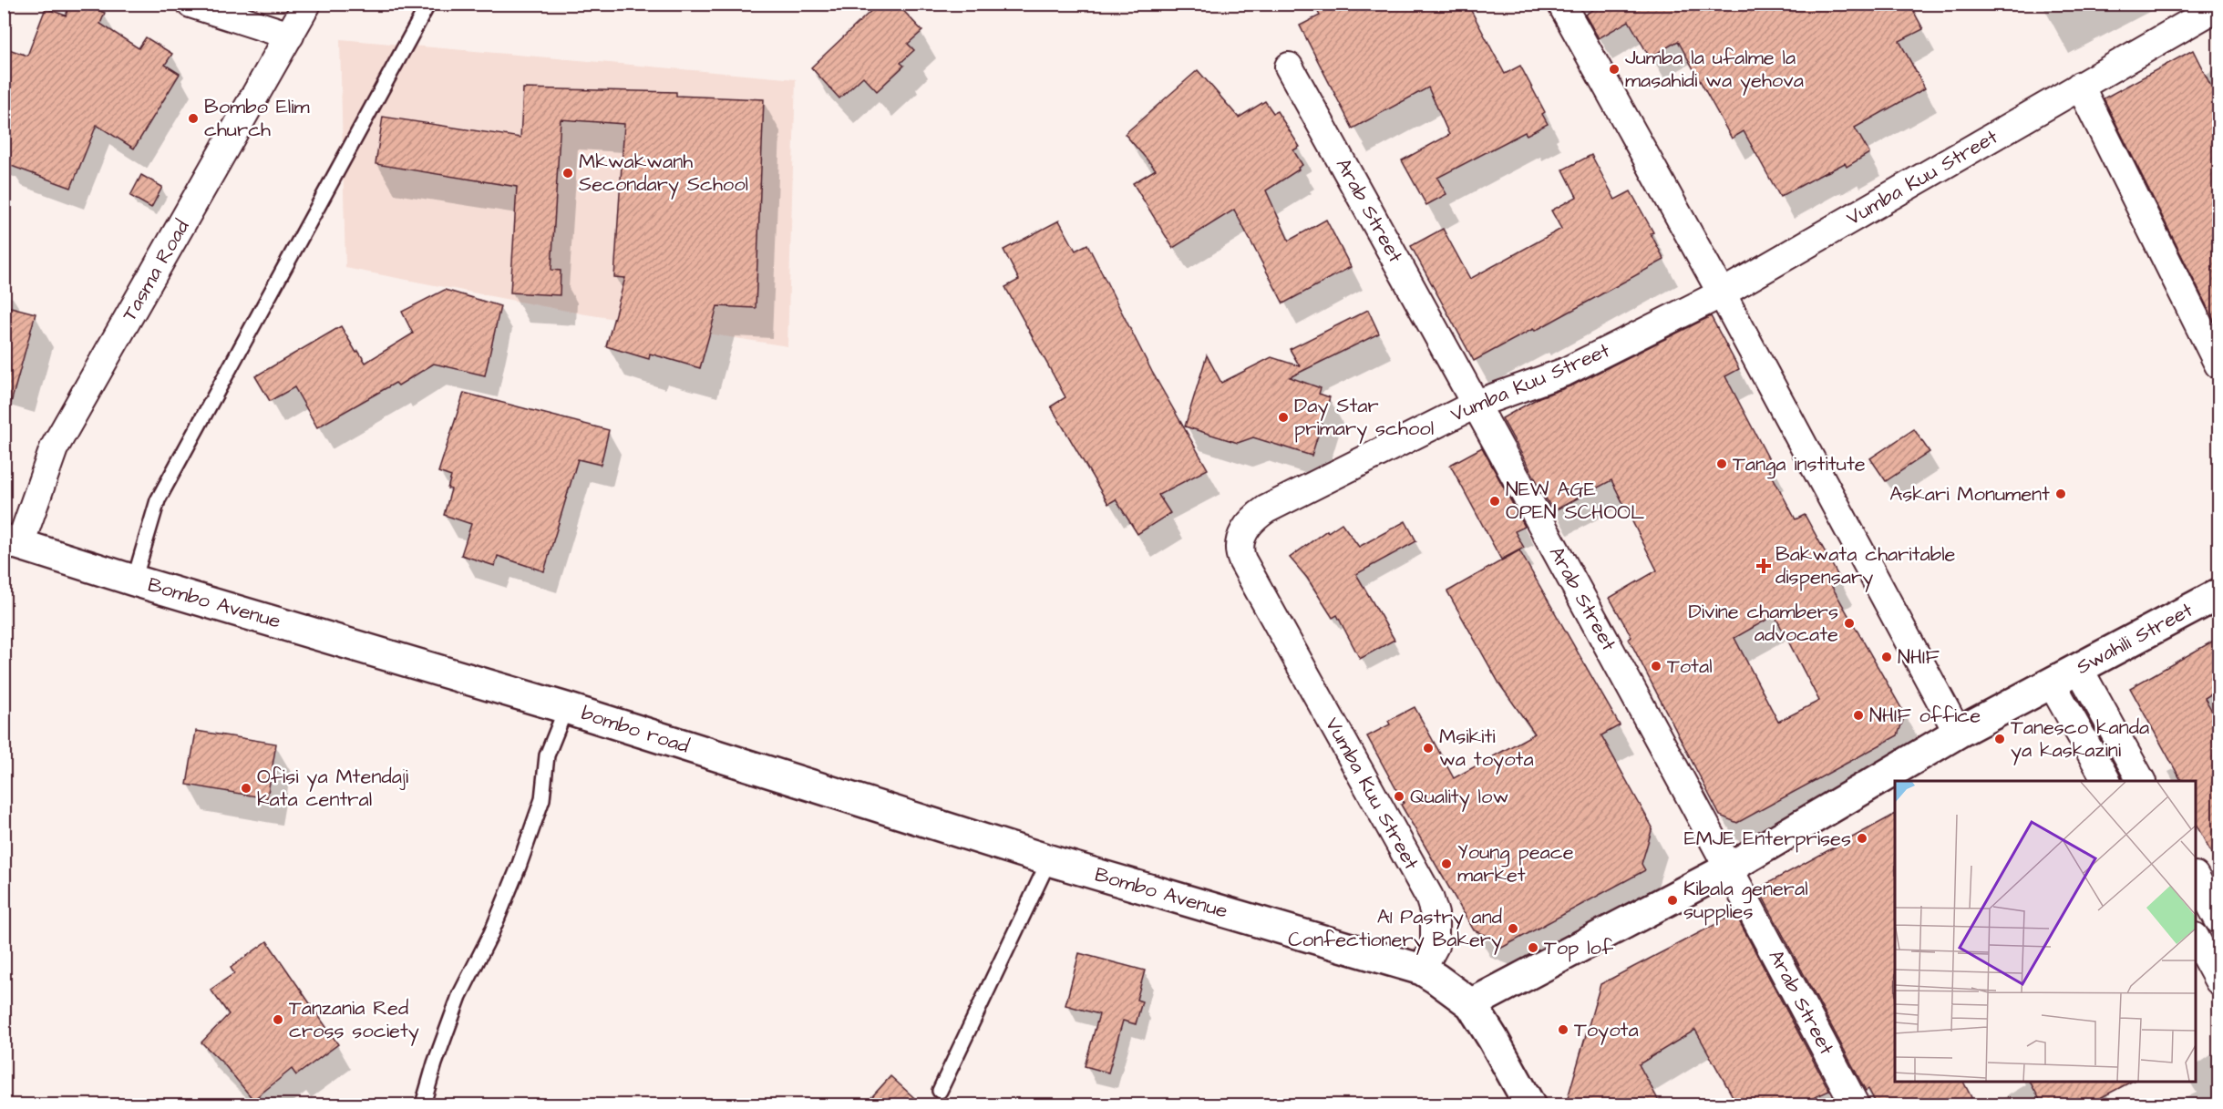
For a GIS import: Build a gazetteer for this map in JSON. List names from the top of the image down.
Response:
{
  "streets": {
    "street": [
      "Vumba Kuu Street",
      "Arab Street",
      "Tasma Road",
      "Bombo Avenue",
      "Swahili Street",
      "bombo road"
    ]
  },
  "crossings": [
    ["Vumba Kuu Street", "Arab Street"],
    ["Vumba Kuu Street", "Bombo Avenue"],
    ["Arab Street", "Swahili Street"],
    ["Tasma Road", "Bombo Avenue"],
    ["Bombo Avenue", "Swahili Street"],
    ["Bombo Avenue", "bombo road"]
  ],
  "places": {
    "other": [
      "Jumba la ufalme la masahidi wa yehova",
      "Bombo Elim church",
      "Mkwakwanh Secondary School",
      "Day Star primary school",
      "Tanga institute",
      "Askari Monument",
      "NEW AGE OPEN SCHOOL",
      "Divine chambers advocate",
      "NHIF",
      "Total",
      "NHIF office",
      "Tanesco kanda ya kaskazini",
      "Msikiti wa toyota",
      "Ofisi ya Mtendaji kata central",
      "Quality low",
      "EMJE Enterprises",
      "Young peace market",
      "Kibala general supplies",
      "A1 Pastry and Confectionery Bakery",
      "Top lof",
      "Tanzania Red cross society",
      "Toyota"
    ],
    "health": ["Bakwata charitable dispensary"]
  }
}
